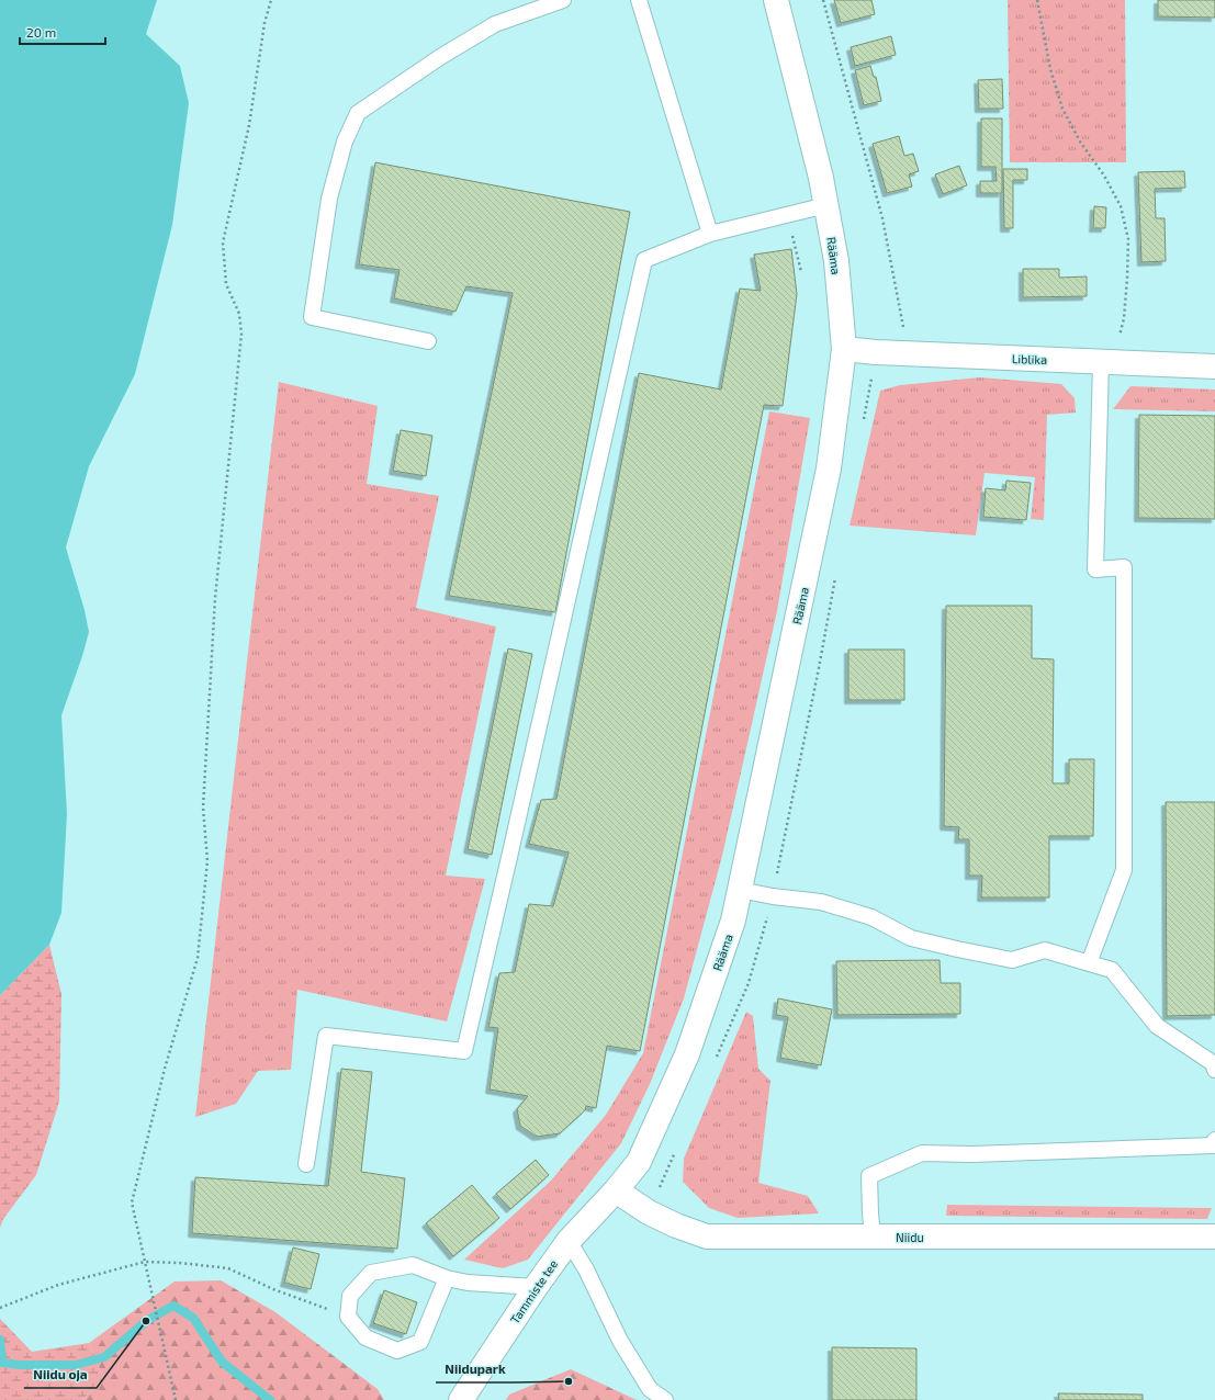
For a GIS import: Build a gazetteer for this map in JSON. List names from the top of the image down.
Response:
{
  "streets": {
    "main road": [
      "Rääma",
      "Liblika",
      "Niidu",
      "Tammiste tee"
    ]
  },
  "crossings": [
    ["Rääma", "Liblika"],
    ["Rääma", "Niidu"],
    ["Rääma", "Tammiste tee"],
    ["Niidu", "Tammiste tee"]
  ],
  "places": ["Niidu oja", "Niidupark"],
  "scale_bar": "20 m"
}
